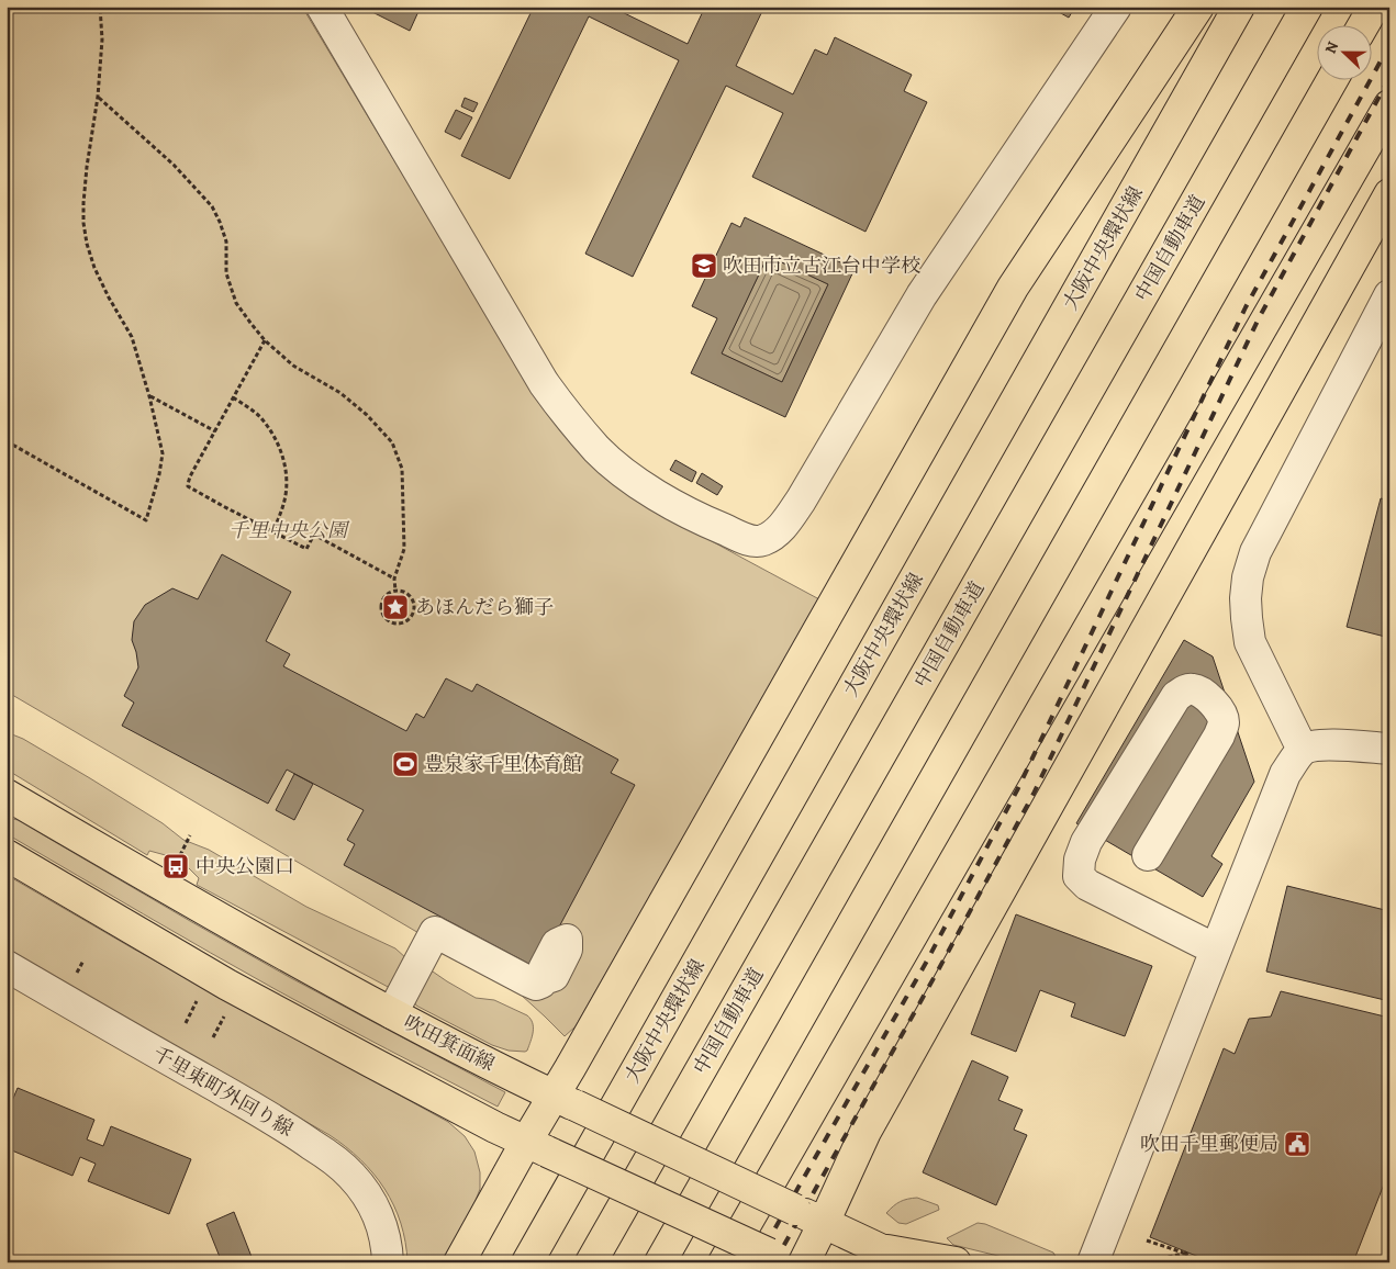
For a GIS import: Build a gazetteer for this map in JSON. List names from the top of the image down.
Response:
{
  "streets": {
    "main road": ["大阪中央環状線", "中国自動車道", "吹田箕面線"],
    "street": ["千里東町外回り線"]
  },
  "parks": ["千里中央公園"],
  "places": {
    "school or university": ["吹田市立古江台中学校"],
    "place": ["あほんだら獅子"],
    "sports": ["豊泉家千里体育館"],
    "bus stop": ["中央公園口"],
    "public building": ["吹田千里郵便局"]
  },
  "north": "left"
}
